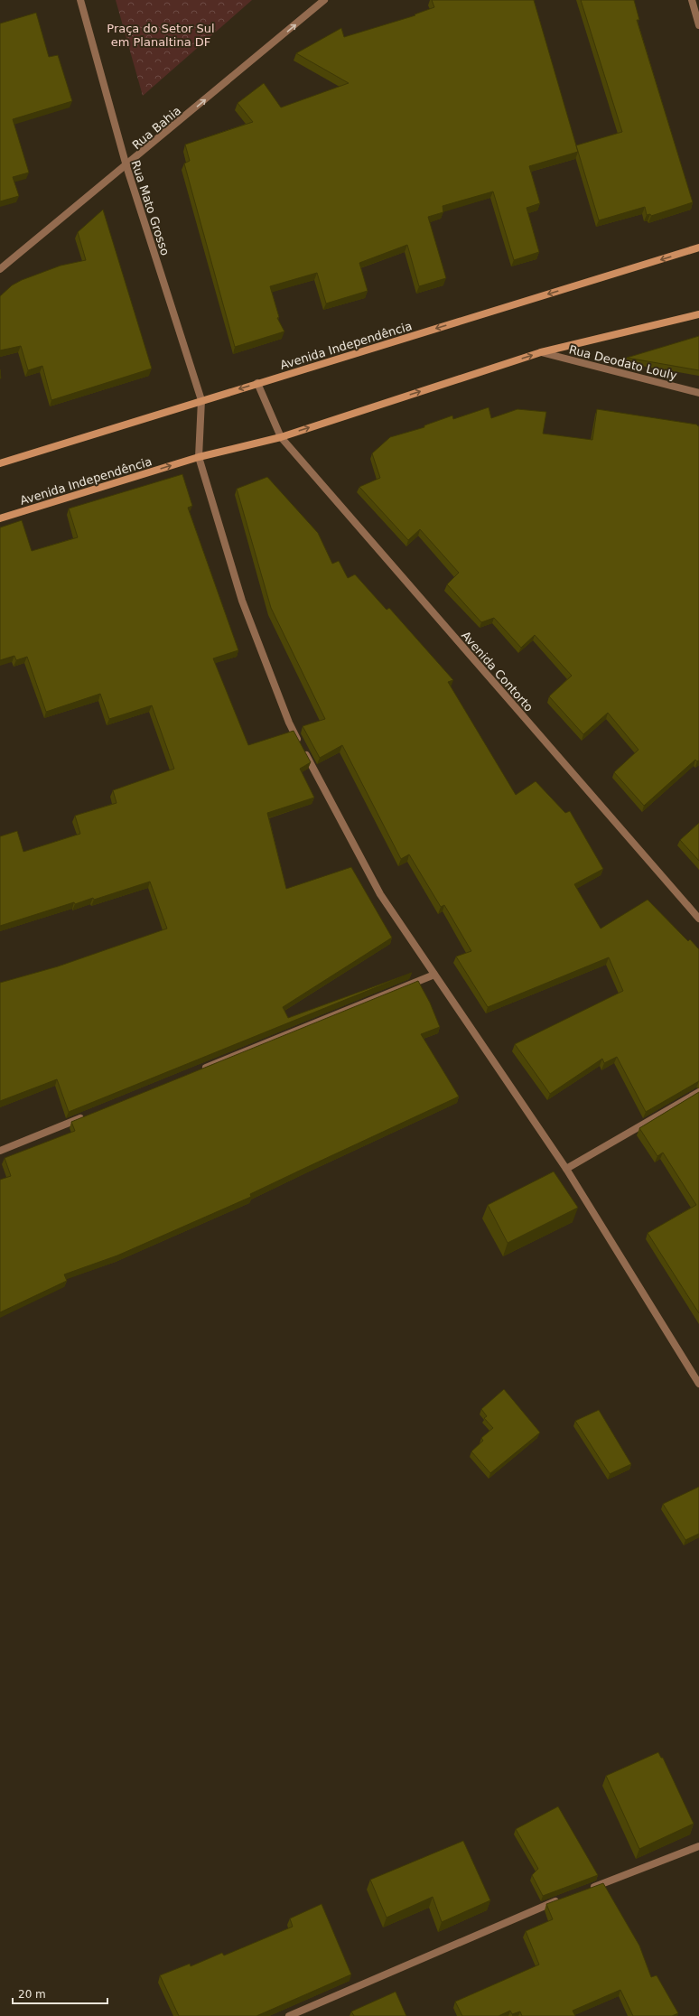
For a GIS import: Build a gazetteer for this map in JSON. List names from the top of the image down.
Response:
{
  "streets": {
    "street": [
      "Rua Bahia",
      "Rua Mato Grosso",
      "Avenida Independência",
      "Rua Deodato Louly",
      "Avenida Contorto"
    ]
  },
  "crossings": [
    ["Rua Bahia", "Rua Mato Grosso"],
    ["Rua Mato Grosso", "Avenida Independência"],
    ["Avenida Independência", "Rua Deodato Louly"],
    ["Avenida Independência", "Avenida Contorto"]
  ],
  "one_way": ["Rua Bahia"],
  "parks": ["Praça do Setor Sul em Planaltina DF"],
  "scale_bar": "20 m"
}
